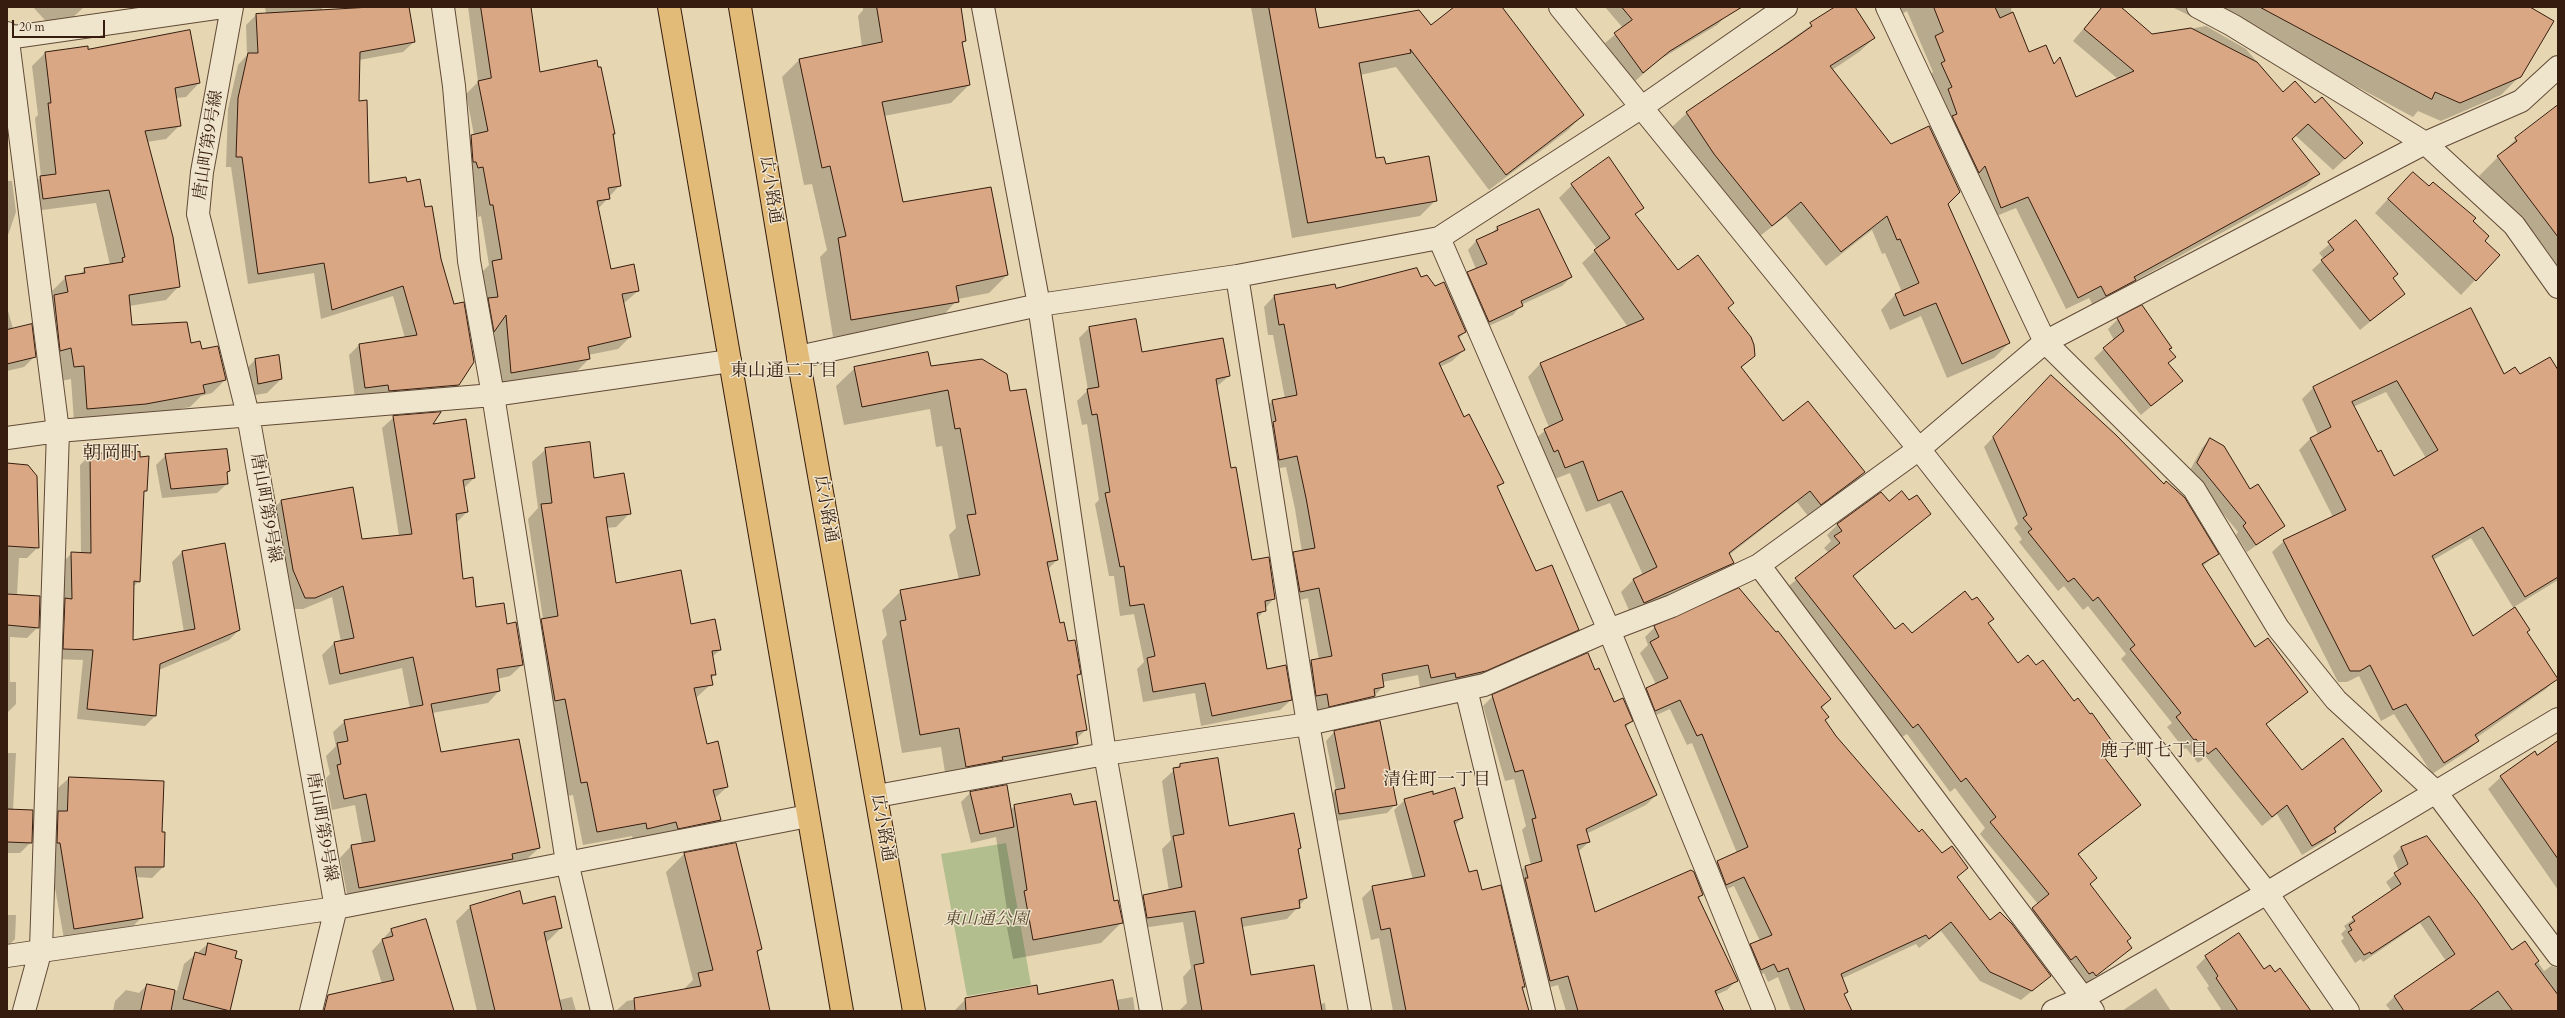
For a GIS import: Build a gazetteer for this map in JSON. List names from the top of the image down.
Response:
{
  "streets": {
    "main road": ["広小路通"],
    "street": ["唐山町第9号線"]
  },
  "districts": [
    "東山通二丁目",
    "朝岡町",
    "鹿子町七丁目",
    "清住町一丁目"
  ],
  "parks": ["東山通公園"],
  "scale_bar": "20 m"
}
